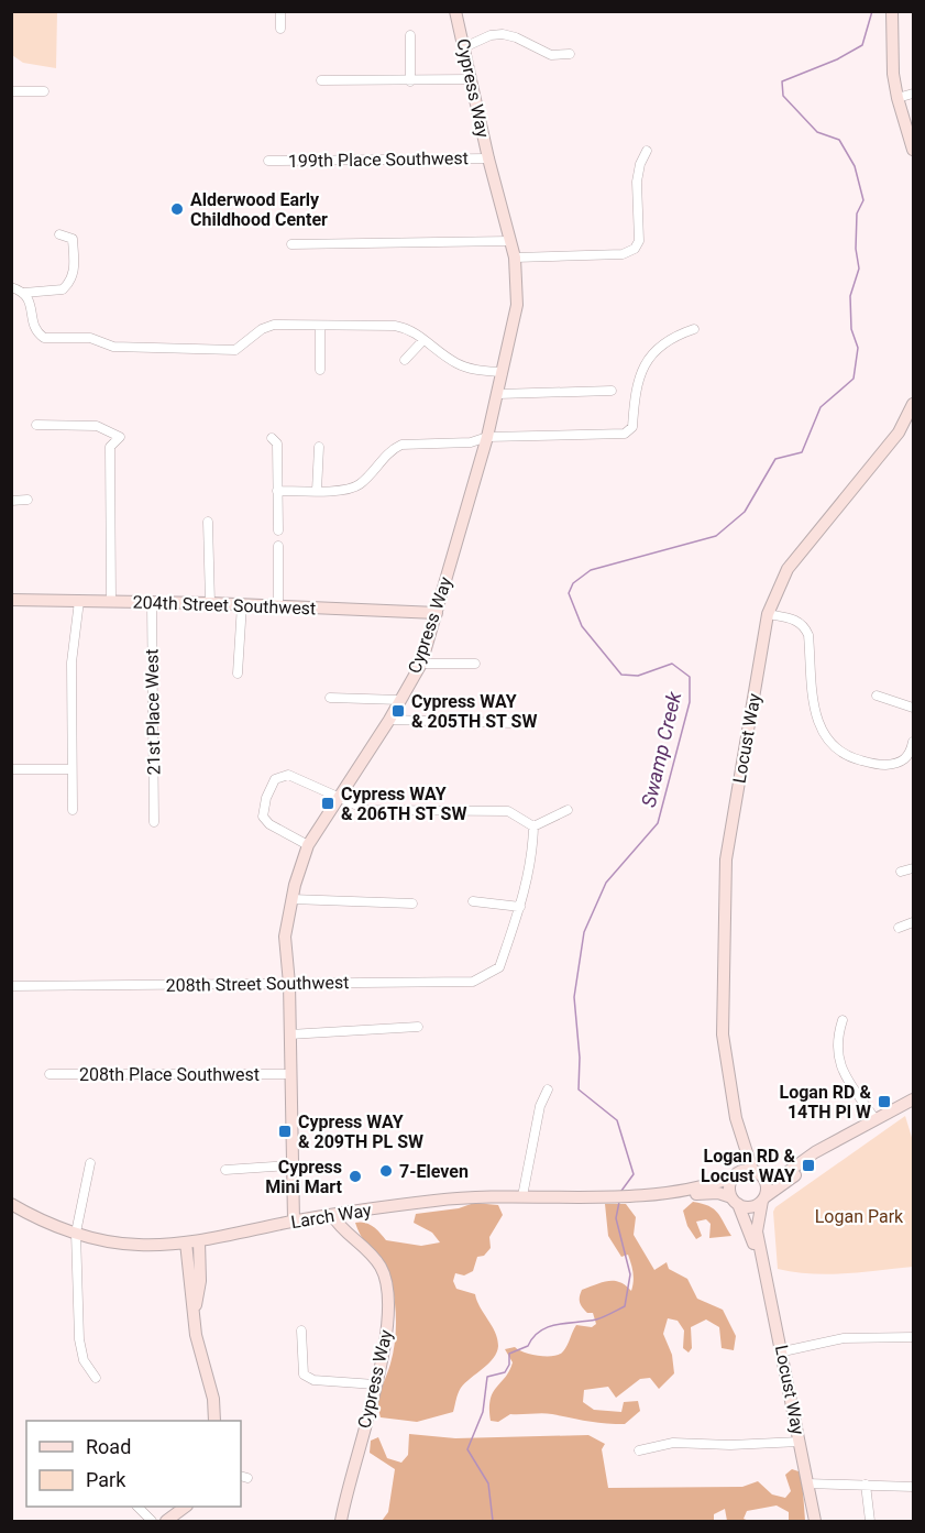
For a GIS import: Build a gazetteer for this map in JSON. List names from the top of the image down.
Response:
{
  "streets": {
    "street": [
      "Cypress Way",
      "199th Place Southwest",
      "204th Street Southwest",
      "21st Place West",
      "Locust Way",
      "208th Street Southwest",
      "208th Place Southwest",
      "Larch Way"
    ]
  },
  "crossings": [
    ["Cypress Way", "199th Place Southwest"],
    ["Cypress Way", "204th Street Southwest"],
    ["Cypress Way", "208th Street Southwest"],
    ["Cypress Way", "208th Place Southwest"],
    ["Cypress Way", "Larch Way"],
    ["204th Street Southwest", "21st Place West"],
    ["Locust Way", "Larch Way"]
  ],
  "water": ["Swamp Creek"],
  "parks": ["Logan Park"],
  "places": {
    "other": ["Alderwood Early Childhood Center", "7-Eleven", "Cypress Mini Mart"],
    "transit": [
      "Cypress WAY & 205TH ST SW",
      "Cypress WAY & 206TH ST SW",
      "Logan RD & 14TH Pl W",
      "Cypress WAY & 209TH PL SW",
      "Logan RD & Locust WAY"
    ]
  },
  "legend": ["Road", "Park"]
}
